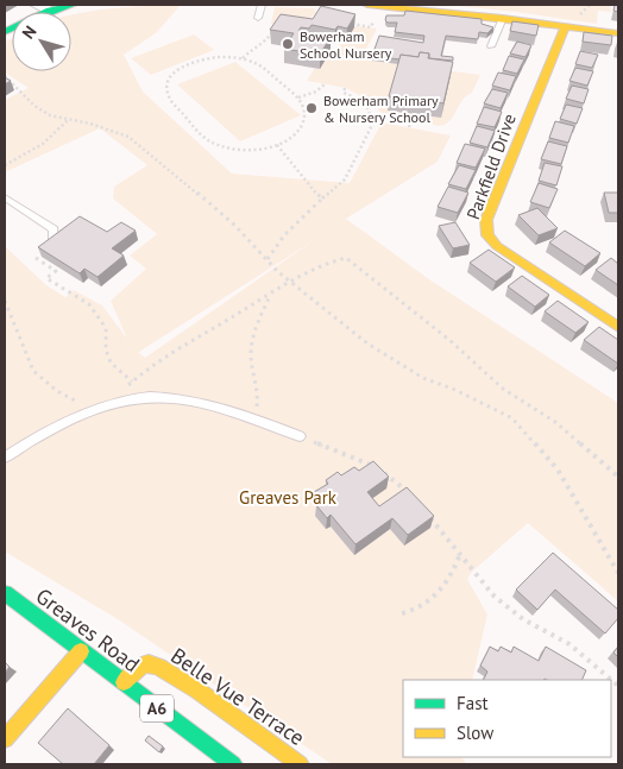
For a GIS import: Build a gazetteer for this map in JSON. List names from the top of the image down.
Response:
{
  "streets": {
    "street": [
      "Parkfield Drive",
      "Greaves Road",
      "Belle Vue Terrace",
      "A6"
    ]
  },
  "crossings": [
    ["Greaves Road", "Belle Vue Terrace"]
  ],
  "parks": ["Greaves Park"],
  "places": ["Bowerham School Nursery", "Bowerham Primary & Nursery School"],
  "legend": ["Fast", "Slow"],
  "north": "top left"
}
